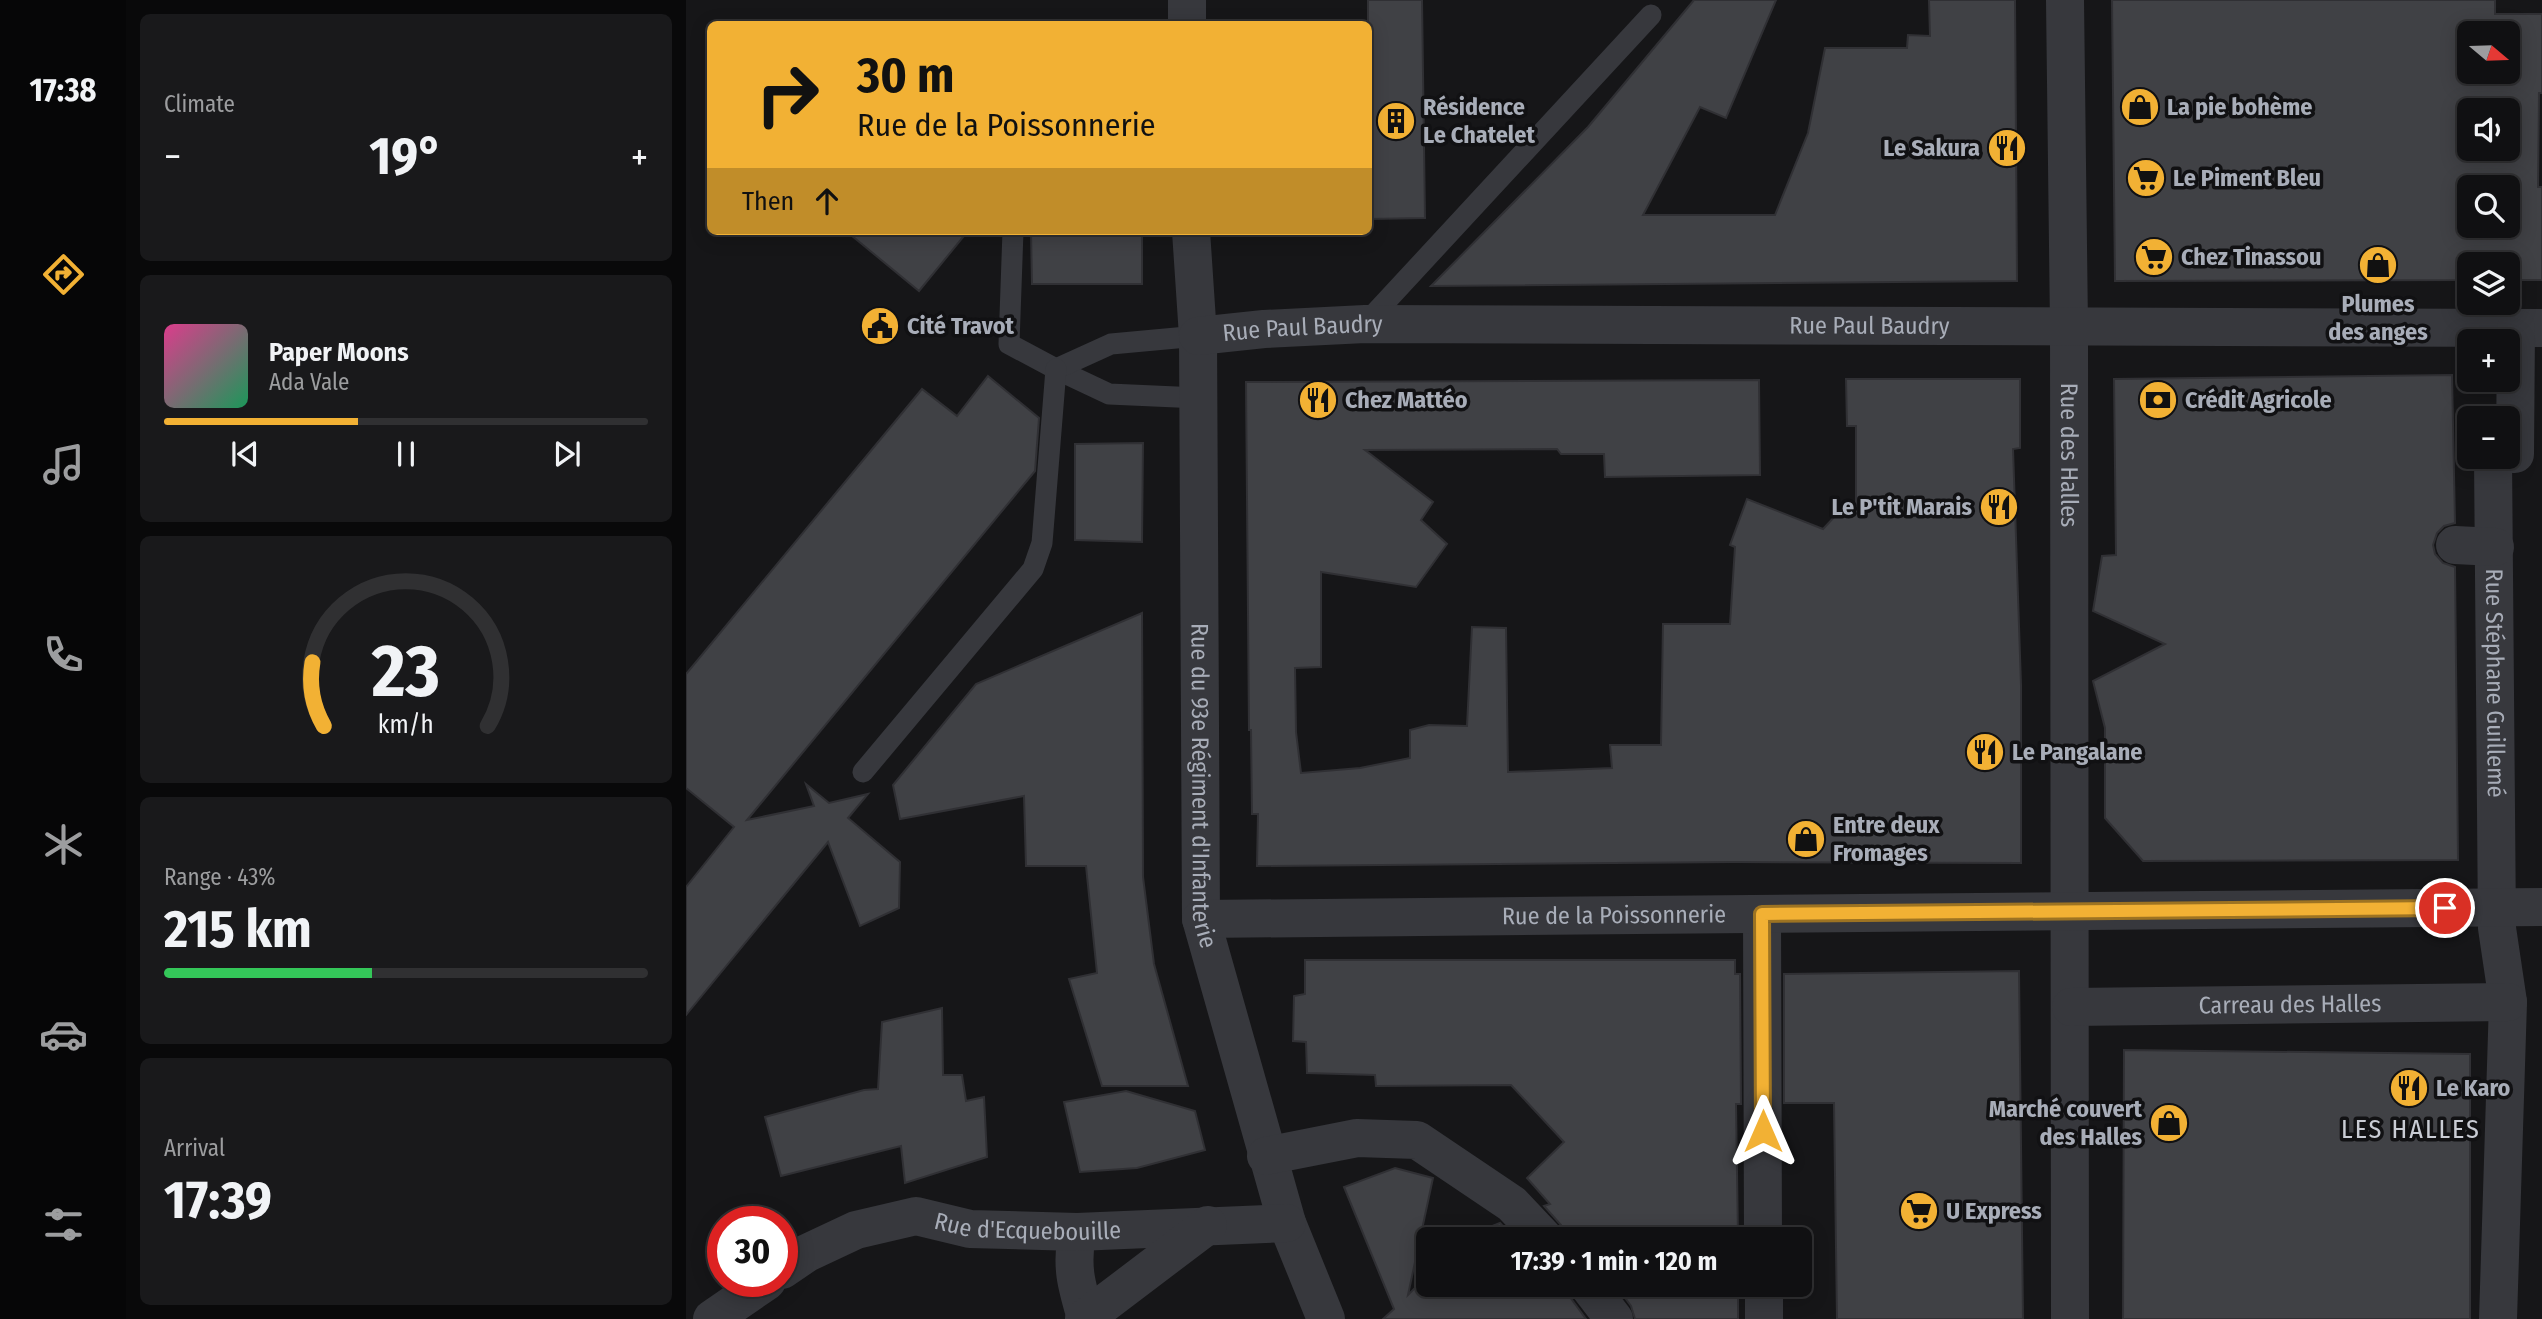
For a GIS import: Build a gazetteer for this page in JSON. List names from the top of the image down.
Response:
{
  "streets": {
    "street": [
      "Rue Paul Baudry",
      "Rue des Halles",
      "Rue Stéphane Guillemé",
      "Rue du 93e Régiment d'Infanterie",
      "Rue de la Poissonnerie",
      "Carreau des Halles",
      "Rue d'Ecquebouille"
    ]
  },
  "crossings": [
    ["Rue Paul Baudry", "Rue des Halles"],
    ["Rue Paul Baudry", "Rue du 93e Régiment d'Infanterie"],
    ["Rue des Halles", "Rue de la Poissonnerie"],
    ["Rue Stéphane Guillemé", "Rue de la Poissonnerie"],
    ["Rue du 93e Régiment d'Infanterie", "Rue de la Poissonnerie"],
    ["Rue du 93e Régiment d'Infanterie", "Rue d'Ecquebouille"]
  ],
  "districts": ["LES HALLES"],
  "places": {
    "shop": [
      "La pie bohème",
      "Plumes des anges",
      "Entre deux Fromages",
      "Marché couvert des Halles"
    ],
    "building": ["Résidence Le Chatelet"],
    "restaurant": [
      "Le Sakura",
      "Chez Mattéo",
      "Le P'tit Marais",
      "Le Pangalane",
      "Le Karo"
    ],
    "supermarket": ["Le Piment Bleu", "Chez Tinassou", "U Express"],
    "public building": ["Cité Travot"],
    "bank": ["Crédit Agricole"]
  },
  "north": "right",
  "page": {
    "tabs": "17:38",
    "tile": [
      "Climate",
      ["Range · 43%", "215 km"],
      ["Arrival", "17:39"]
    ],
    "map_buttons": ["+", "−"],
    "turn": ["30 m", "Rue de la Poissonnerie"],
    "heat": ["−", "19°", "+"],
    "then": "Then",
    "song": ["Paper Moons", "Ada Vale"],
    "limit": "30",
    "trip": "17:39 · 1 min · 120 m",
    "gauge": ["23", "km/h"]
  }
}
